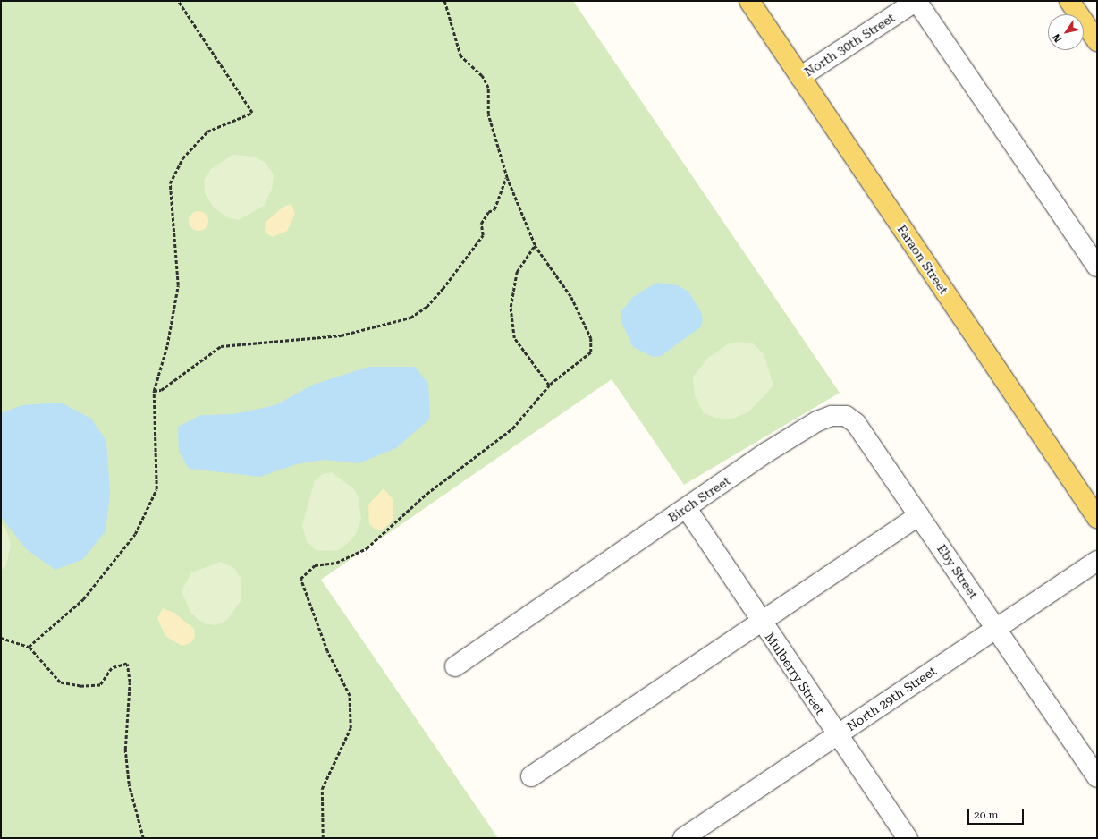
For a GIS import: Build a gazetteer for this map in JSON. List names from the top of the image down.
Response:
{
  "streets": {
    "main road": ["Faraon Street"],
    "street": [
      "North 30th Street",
      "Birch Street",
      "Eby Street",
      "Mulberry Street",
      "North 29th Street"
    ]
  },
  "crossings": [
    ["North 30th Street", "Faraon Street"],
    ["Birch Street", "Eby Street"],
    ["Birch Street", "Mulberry Street"],
    ["Eby Street", "North 29th Street"],
    ["Mulberry Street", "North 29th Street"]
  ],
  "scale_bar": "20 m",
  "north": "bottom left"
}
